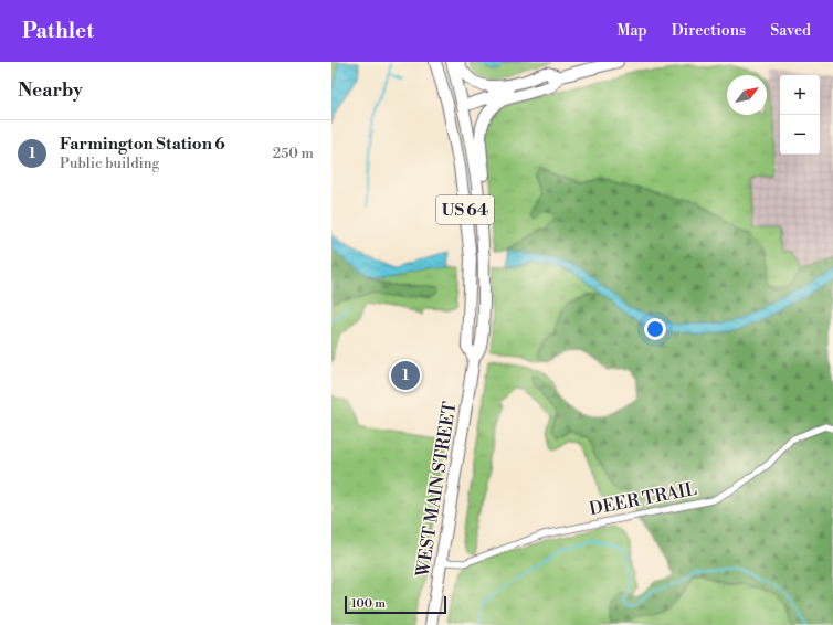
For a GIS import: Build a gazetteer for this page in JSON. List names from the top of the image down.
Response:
{
  "streets": {
    "highway": ["US 64", "WEST MAIN STREET"],
    "street": ["DEER TRAIL"]
  },
  "crossings": [
    ["WEST MAIN STREET", "DEER TRAIL"]
  ],
  "scale_bar": "100 m",
  "north": "top right",
  "page": {
    "header": "Pathlet",
    "nav": ["Map", "Directions", "Saved"],
    "heading": "Nearby",
    "map_buttons": ["+", "−"],
    "list": [
      {
        "mark": "1",
        "name": "Farmington Station 6",
        "note": "Public building",
        "value": "250 m"
      }
    ],
    "pins": "1",
    "scale": "100 m"
  }
}
